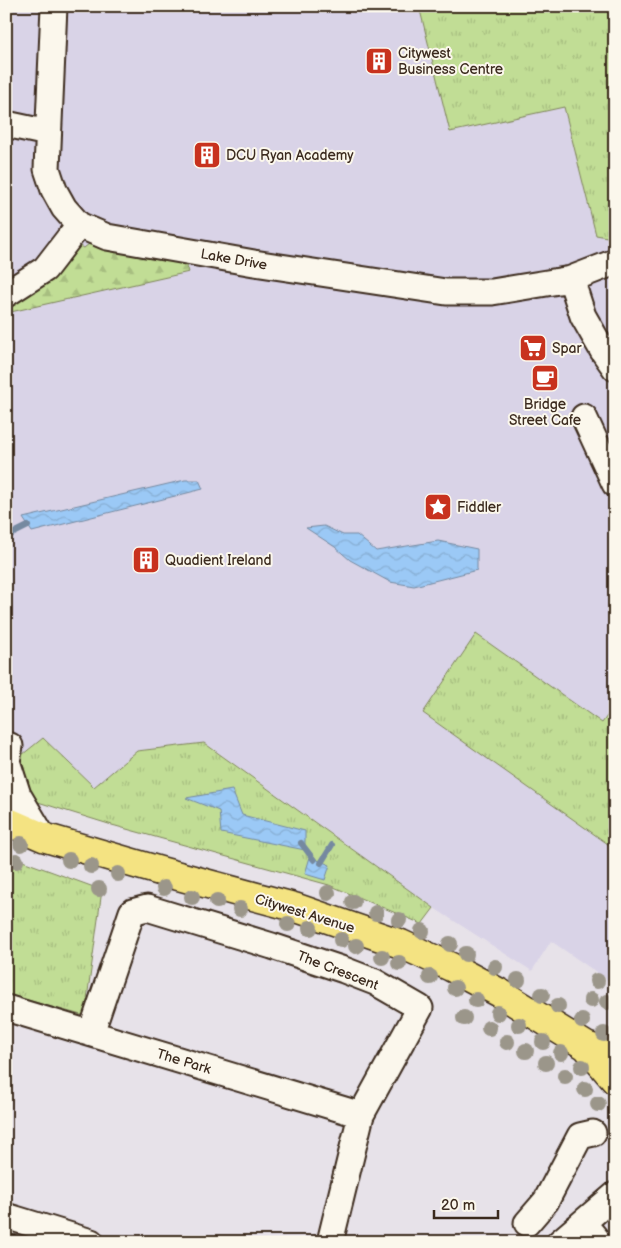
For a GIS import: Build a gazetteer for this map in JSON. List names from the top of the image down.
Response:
{
  "streets": {
    "main road": ["Citywest Avenue"],
    "street": ["Lake Drive", "The Crescent", "The Park"]
  },
  "crossings": [
    ["The Crescent", "The Park"]
  ],
  "places": {
    "building": ["Citywest Business Centre", "DCU Ryan Academy", "Quadient Ireland"],
    "supermarket": ["Spar"],
    "cafe": ["Bridge Street Cafe"],
    "place": ["Fiddler"]
  },
  "scale_bar": "20 m"
}
